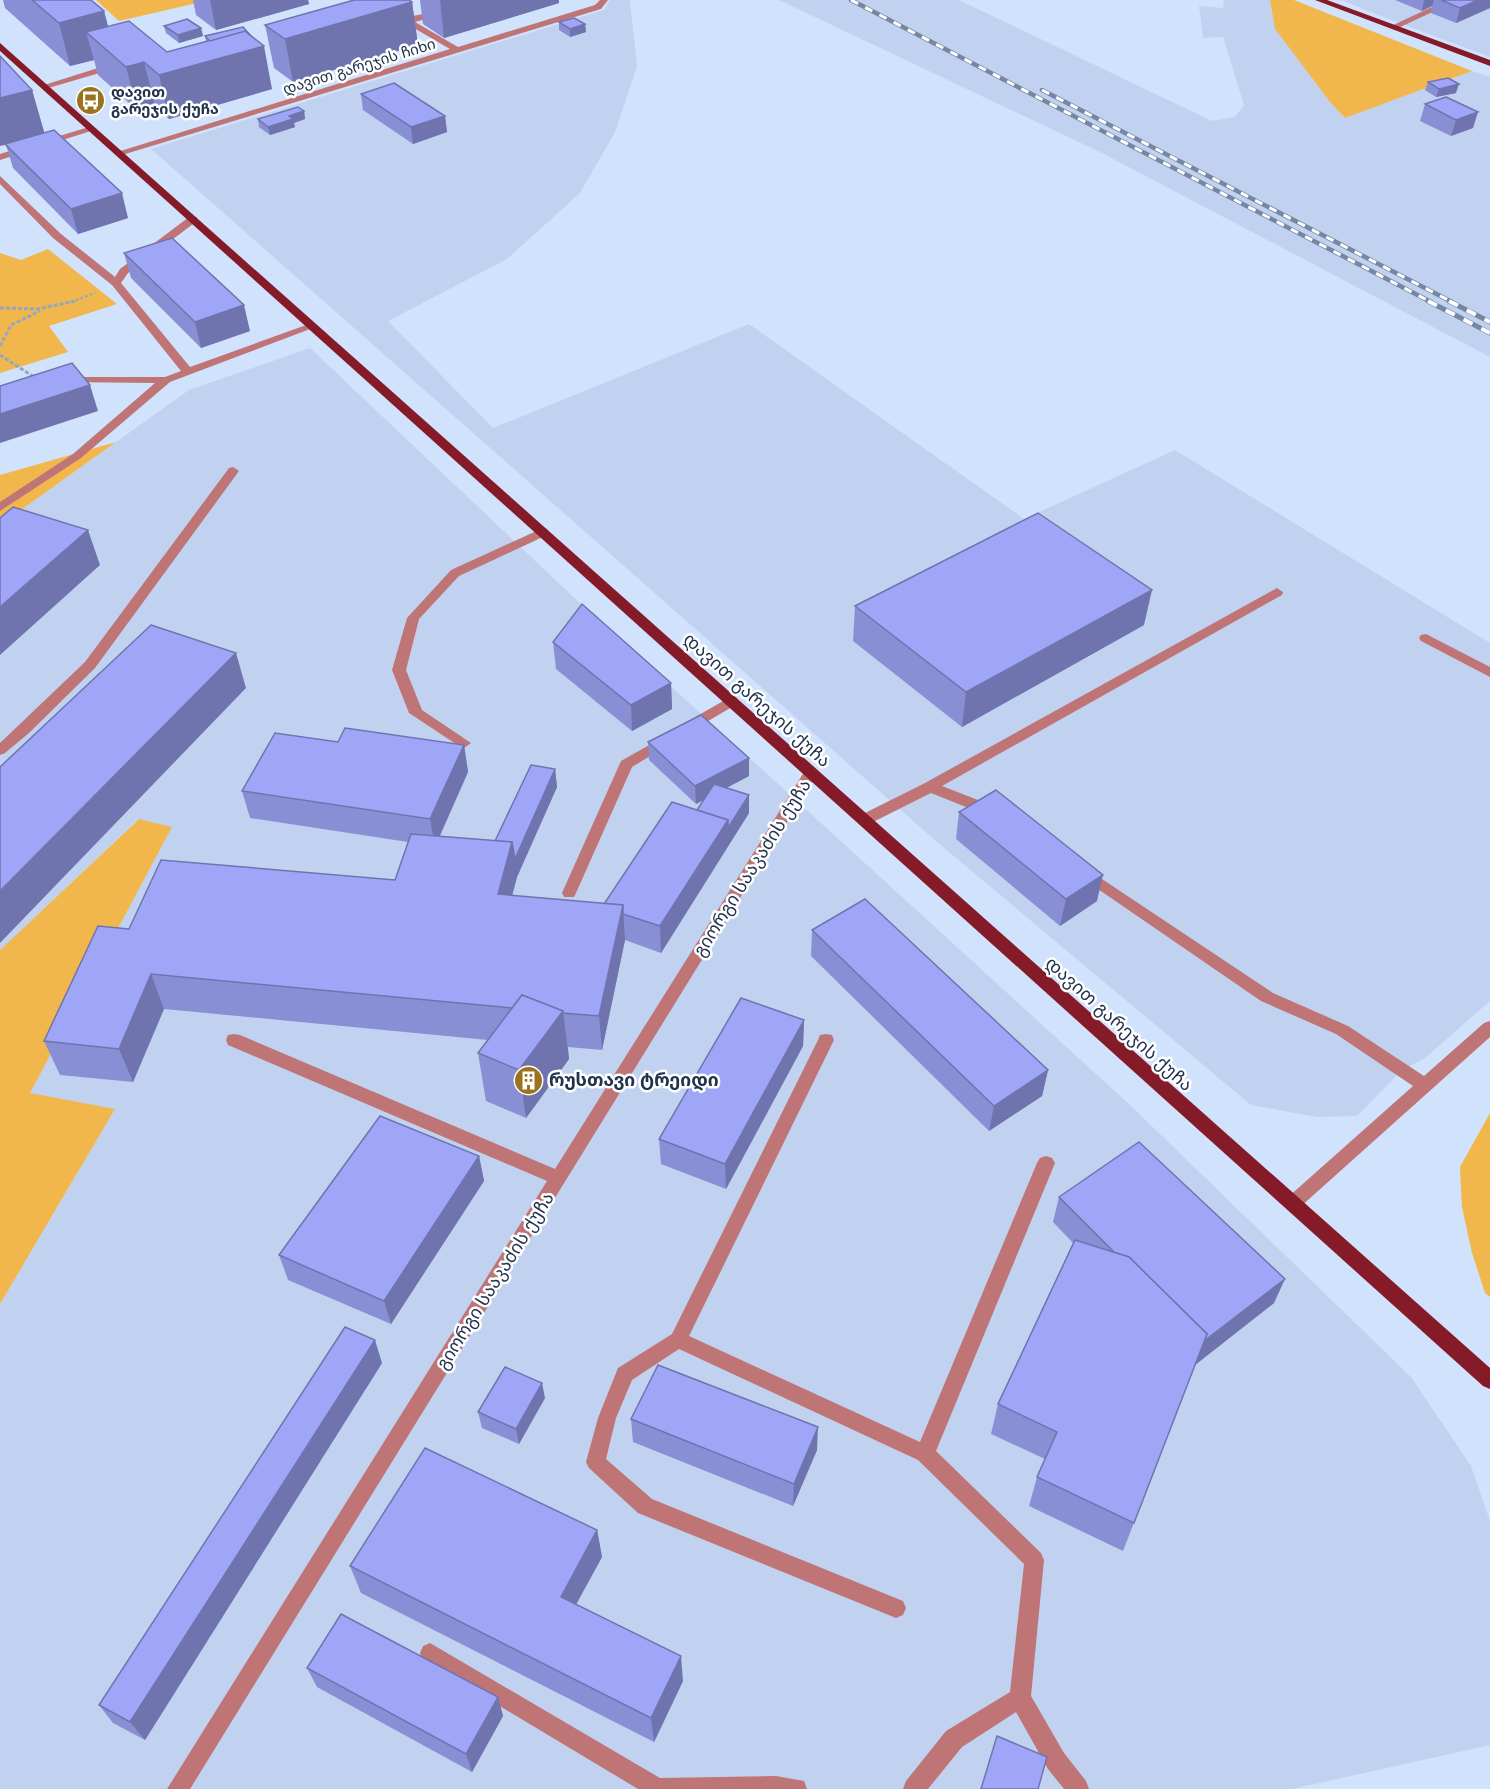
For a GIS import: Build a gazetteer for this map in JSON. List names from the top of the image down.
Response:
{
  "streets": {
    "main road": ["დავით გარეჯის ქუჩა"],
    "street": ["დავით გარეჯის ჩიხი", "გიორგი სააკაძის ქუჩა"]
  },
  "crossings": [
    ["დავით გარეჯის ჩიხი", "დავით გარეჯის ქუჩა"],
    ["დავით გარეჯის ქუჩა", "გიორგი სააკაძის ქუჩა"]
  ],
  "places": {
    "bus stop": ["დავით გარეჯის ქუჩა"],
    "building": ["რუსთავი ტრეიდი"]
  }
}
